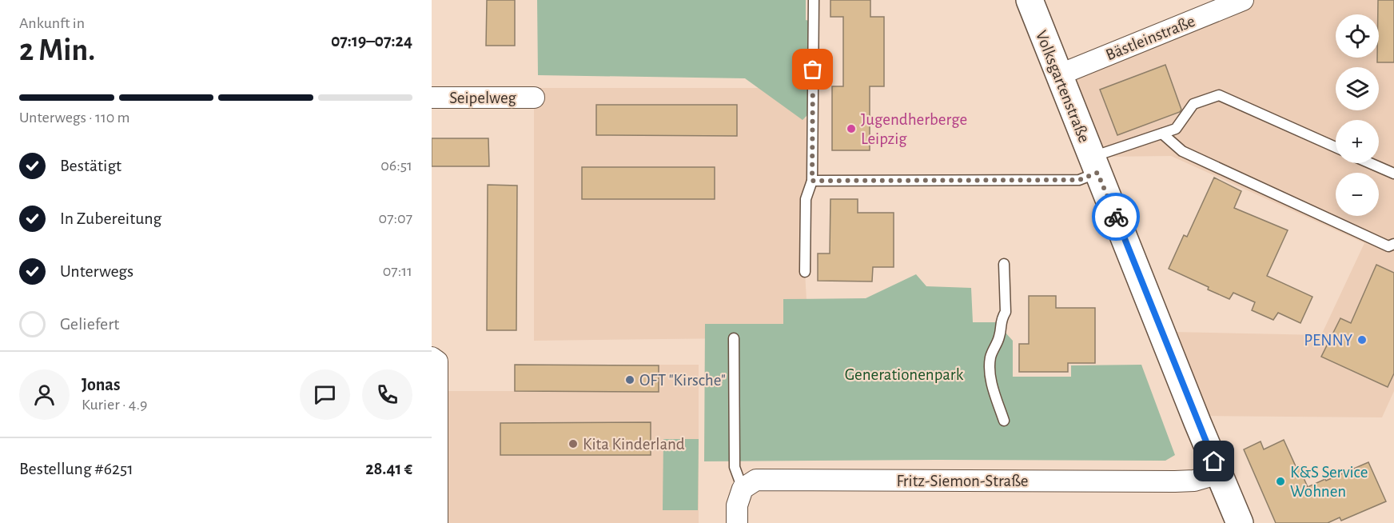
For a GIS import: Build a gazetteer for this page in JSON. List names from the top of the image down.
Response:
{
  "streets": {
    "main road": ["Volksgartenstraße"],
    "street": ["Bästleinstraße", "Seipelweg", "Fritz-Siemon-Straße"]
  },
  "crossings": [
    ["Bästleinstraße", "Volksgartenstraße"],
    ["Volksgartenstraße", "Fritz-Siemon-Straße"]
  ],
  "parks": ["Generationenpark"],
  "places": [
    "Jugendherberge Leipzig",
    "PENNY",
    "OFT \"Kirsche\"",
    "Kita Kinderland",
    "K&S Service Wohnen"
  ],
  "page": {
    "heading": ["2 Min.", "Ankunft in", "07:19–07:24"],
    "panel": [
      "Jonas",
      "Kurier · 4.9",
      "Bestellung #6251",
      "28.41 €"
    ],
    "map_buttons": ["+", "−"],
    "bar": "Unterwegs · 110 m",
    "list": [
      ["Bestätigt", "06:51"],
      ["In Zubereitung", "07:07"],
      ["Unterwegs", "07:11"],
      "Geliefert"
    ]
  }
}
